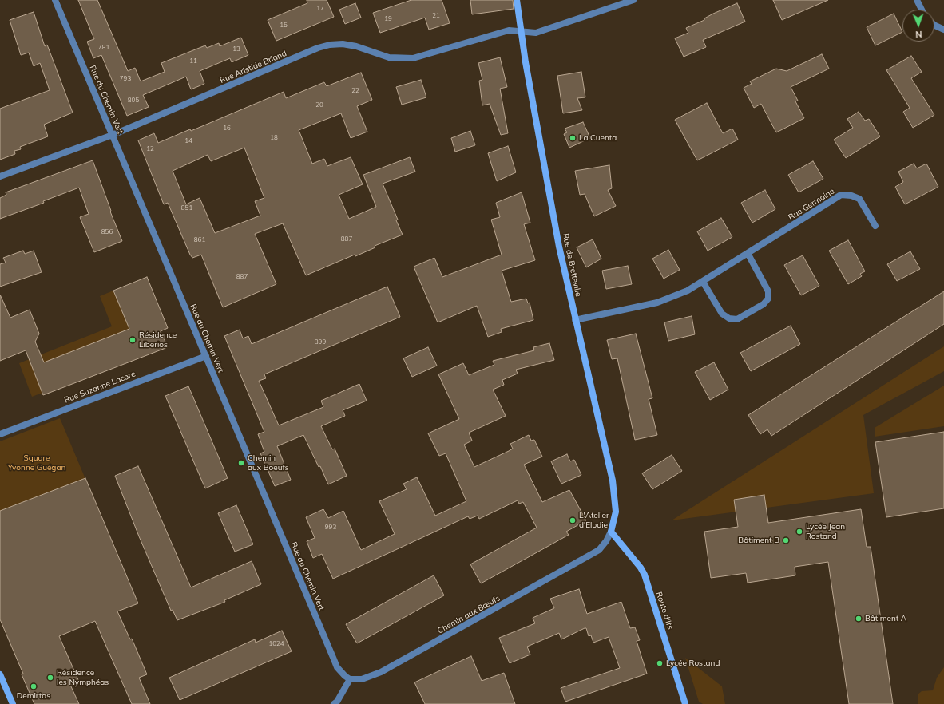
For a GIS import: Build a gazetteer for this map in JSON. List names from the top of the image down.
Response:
{
  "streets": {
    "main road": ["Rue de Bretteville", "Route d'Ifs"],
    "street": [
      "Rue Aristide Briand",
      "Rue du Chemin Vert",
      "Rue Germaine",
      "Rue Suzanne Lacore",
      "Chemin aux Bœufs"
    ]
  },
  "crossings": [
    ["Rue Aristide Briand", "Rue du Chemin Vert"],
    ["Rue Aristide Briand", "Rue de Bretteville"],
    ["Rue du Chemin Vert", "Rue Suzanne Lacore"],
    ["Rue du Chemin Vert", "Chemin aux Bœufs"],
    ["Rue Germaine", "Rue de Bretteville"],
    ["Rue de Bretteville", "Route d'Ifs"],
    ["Rue de Bretteville", "Chemin aux Bœufs"],
    ["Route d'Ifs", "Chemin aux Bœufs"]
  ],
  "parks": ["Square Yvonne Guégan"],
  "places": [
    "La Cuenta",
    "Résidence Liberios",
    "Chemin aux Boeufs",
    "L'Atelier d'Elodie",
    "Lycée Jean Rostand",
    "Bâtiment B",
    "Bâtiment A",
    "Lycée Rostand",
    "Résidence les Nymphéas",
    "Demirtas"
  ],
  "house_numbers": [
    "17",
    "21",
    "19",
    "15",
    "781",
    "13",
    "11",
    "793",
    "22",
    "805",
    "20",
    "16",
    "18",
    "14",
    "12",
    "851",
    "856",
    "887",
    "861",
    "887",
    "899",
    "993",
    "1024"
  ],
  "north": "bottom"
}
